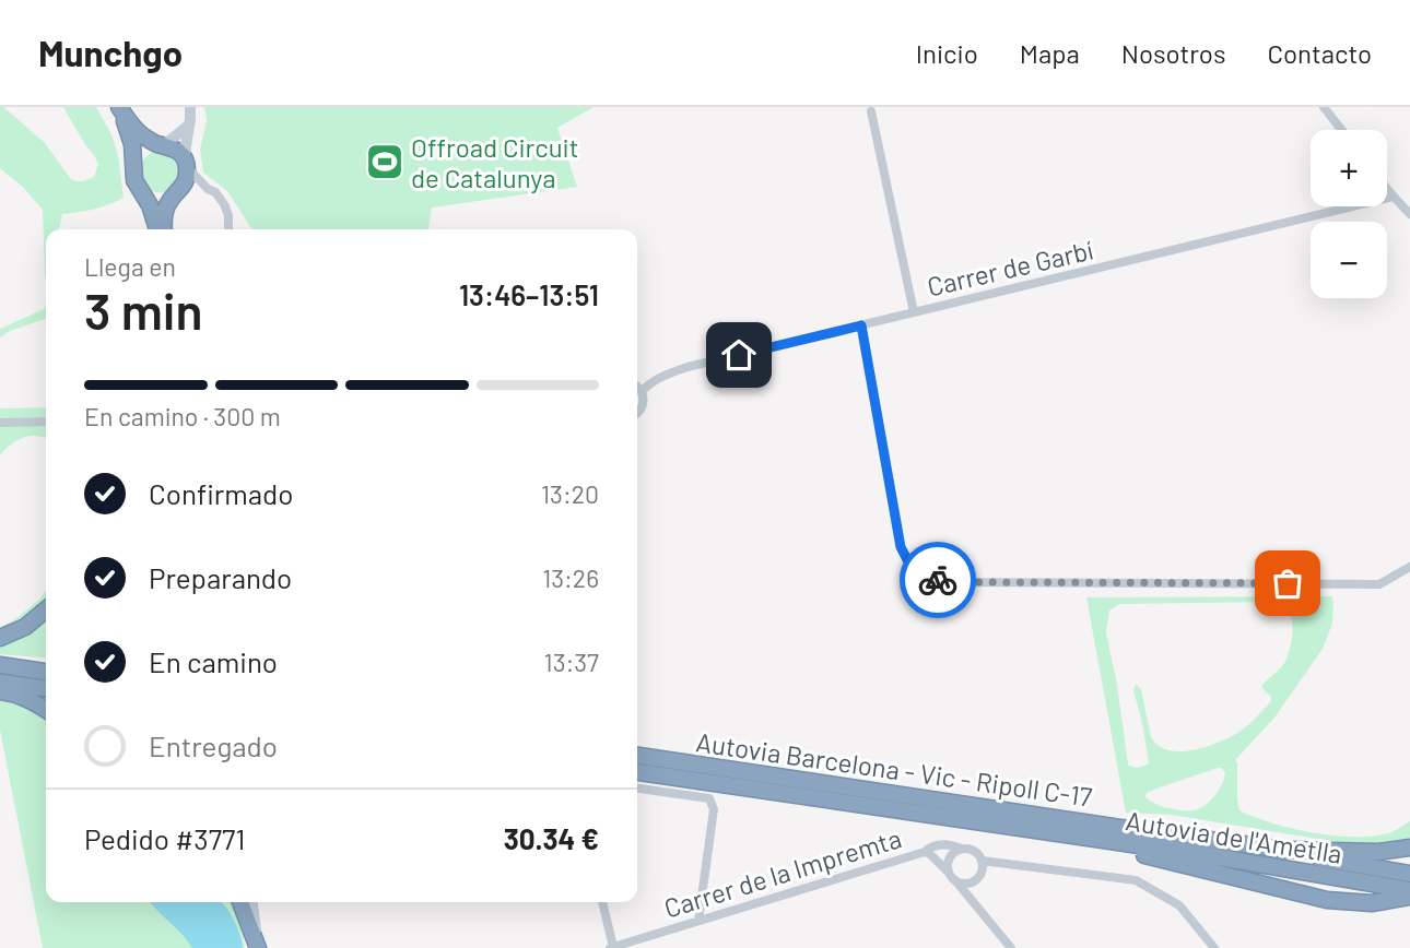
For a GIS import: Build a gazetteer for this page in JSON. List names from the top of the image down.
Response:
{
  "streets": {
    "highway": ["Autovia Barcelona - Vic - Ripoll C-17", "Autovia de l'Ametlla"],
    "street": ["Carrer de Garbí", "Carrer de la Impremta"]
  },
  "crossings": [
    ["Autovia Barcelona - Vic - Ripoll C-17", "Autovia de l'Ametlla"]
  ],
  "places": {
    "sports": ["Offroad Circuit de Catalunya"]
  },
  "page": {
    "header": "Munchgo",
    "nav": [
      "Inicio",
      "Mapa",
      "Nosotros",
      "Contacto"
    ],
    "map_buttons": ["+", "−"],
    "heading": ["3 min", "Llega en", "13:46–13:51"],
    "panel": ["Pedido #3771", "30.34 €"],
    "bar": "En camino · 300 m",
    "list": [
      ["Confirmado", "13:20"],
      ["Preparando", "13:26"],
      ["En camino", "13:37"],
      "Entregado"
    ]
  }
}
